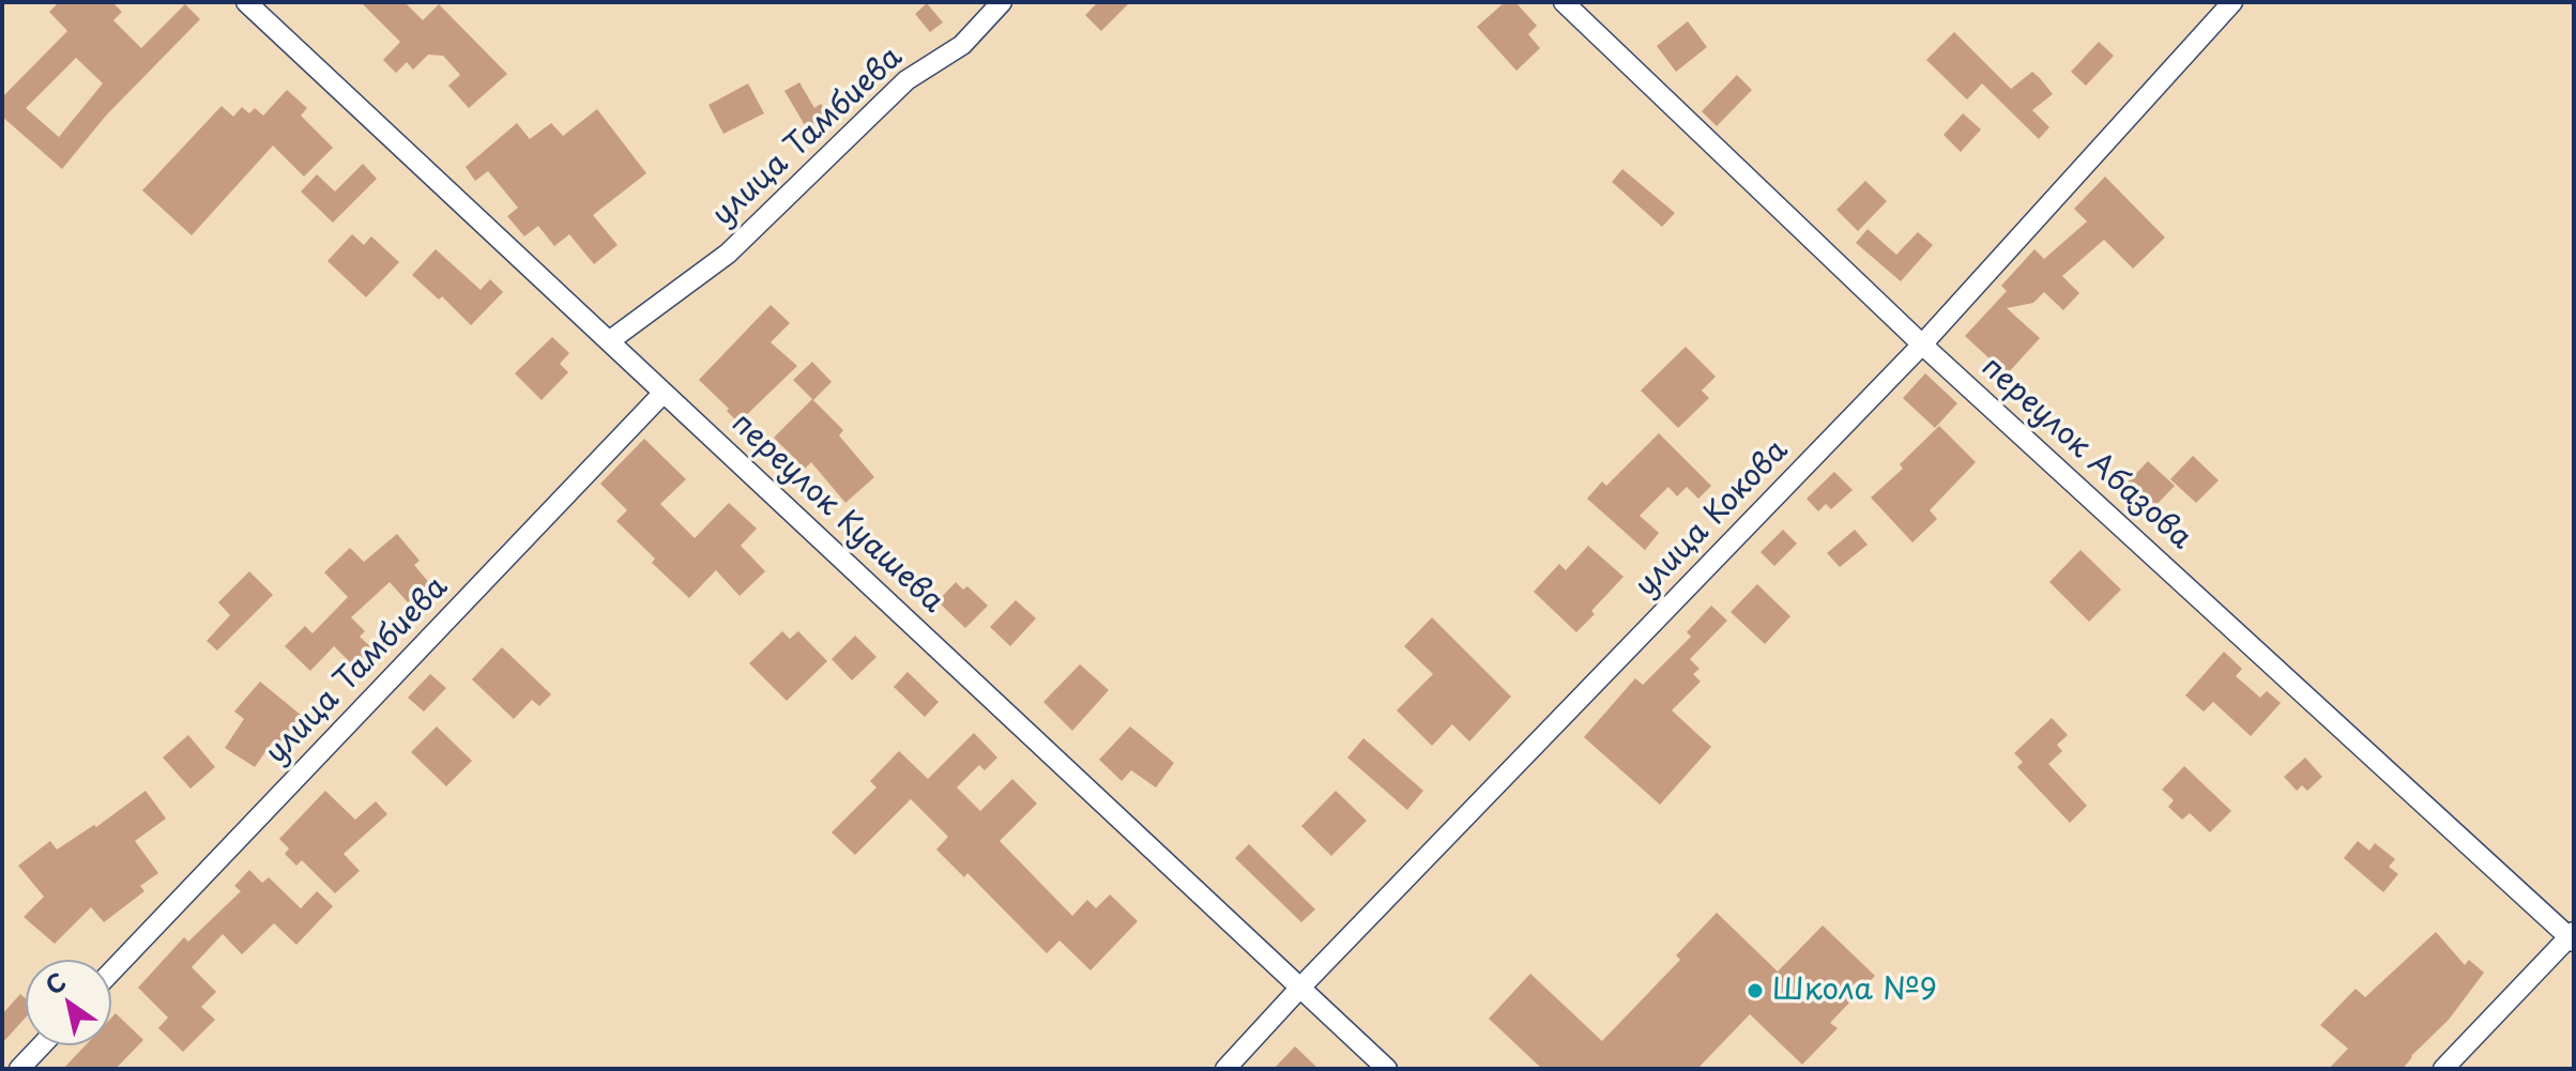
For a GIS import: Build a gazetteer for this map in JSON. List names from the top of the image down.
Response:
{
  "streets": {
    "street": [
      "улица Тамбиева",
      "переулок Абазова",
      "переулок Куашева",
      "улица Кокова"
    ]
  },
  "crossings": [
    ["улица Тамбиева", "переулок Куашева"],
    ["переулок Абазова", "улица Кокова"],
    ["переулок Куашева", "улица Кокова"]
  ],
  "places": ["Школа №9"],
  "north": "top left"
}
